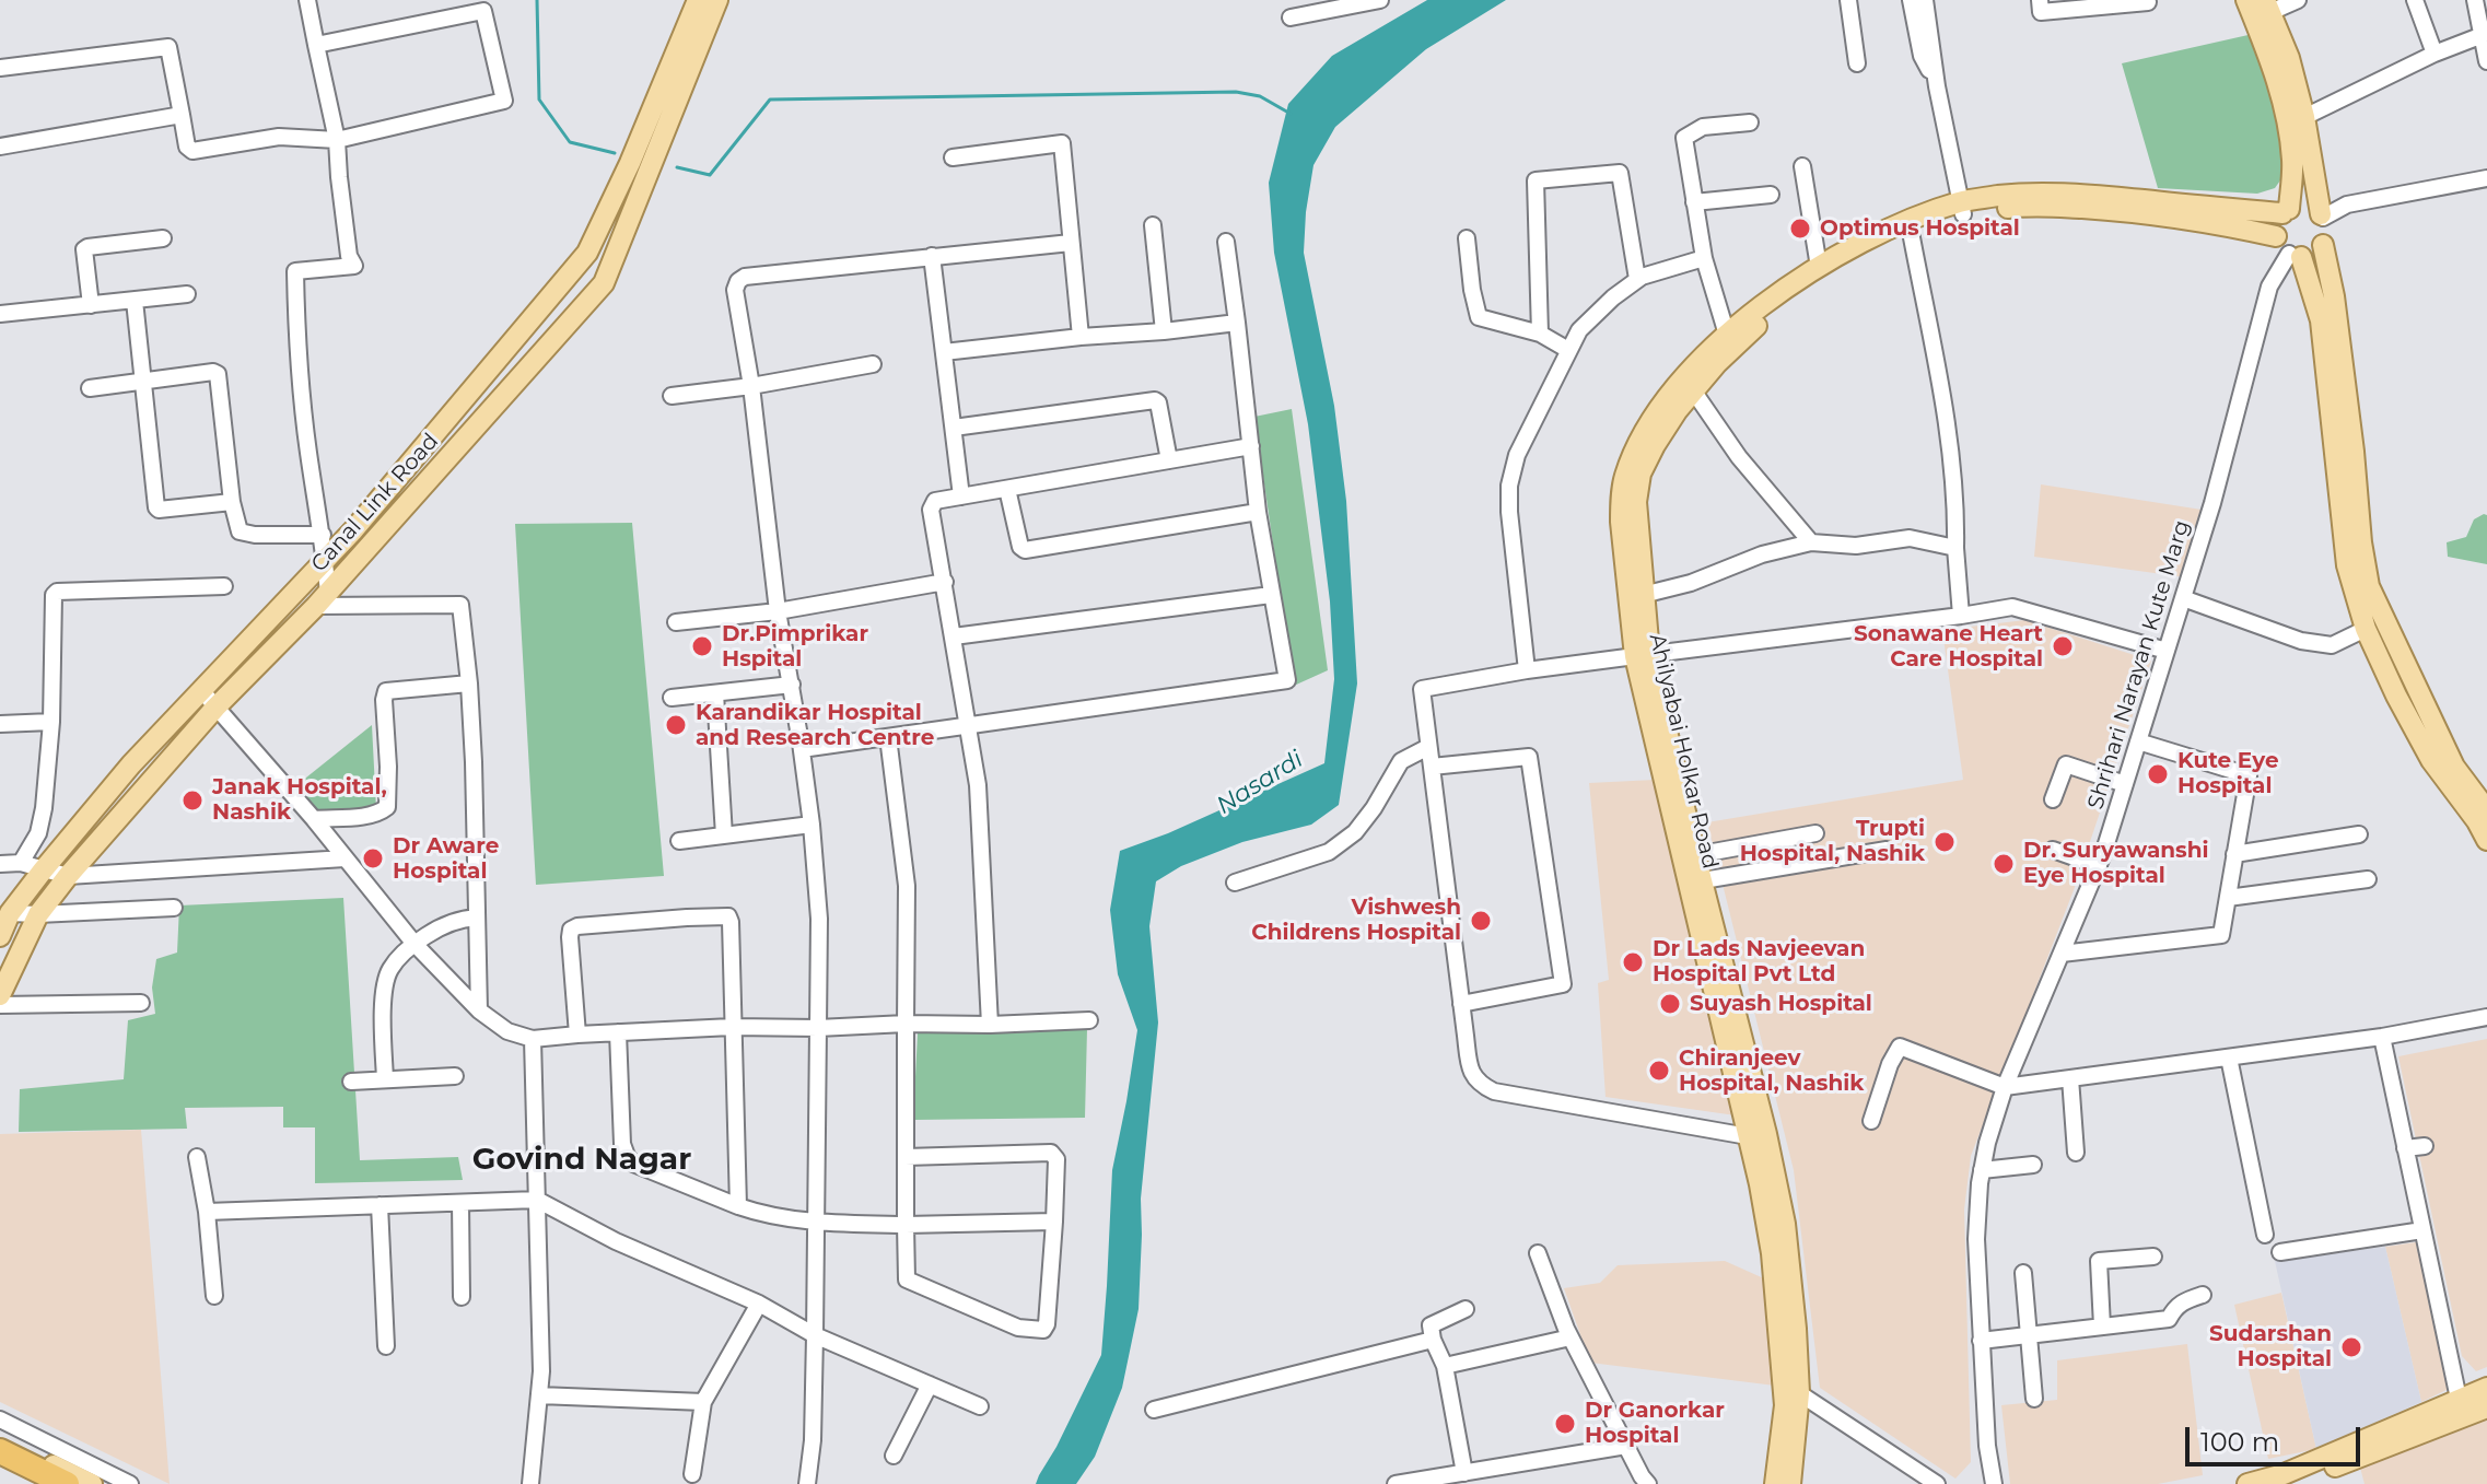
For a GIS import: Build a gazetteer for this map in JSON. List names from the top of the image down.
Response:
{
  "streets": {
    "main road": ["Canal Link Road", "Ahilyabai Holkar Road"],
    "street": ["Shrihari Narayan Kute Marg"]
  },
  "crossings": [
    ["Shrihari Narayan Kute Marg", "Ahilyabai Holkar Road"]
  ],
  "districts": ["Govind Nagar"],
  "water": ["Nasardi"],
  "places": [
    "Optimus Hospital",
    "Dr.Pimprikar Hspital",
    "Sonawane Heart Care Hospital",
    "Karandikar Hospital and Research Centre",
    "Kute Eye Hospital",
    "Janak Hospital, Nashik",
    "Trupti Hospital, Nashik",
    "Dr Aware Hospital",
    "Dr. Suryawanshi Eye Hospital",
    "Vishwesh Childrens Hospital",
    "Dr Lads Navjeevan Hospital Pvt Ltd",
    "Suyash Hospital",
    "Chiranjeev Hospital, Nashik",
    "Sudarshan Hospital",
    "Dr Ganorkar Hospital"
  ],
  "scale_bar": "100 m"
}
